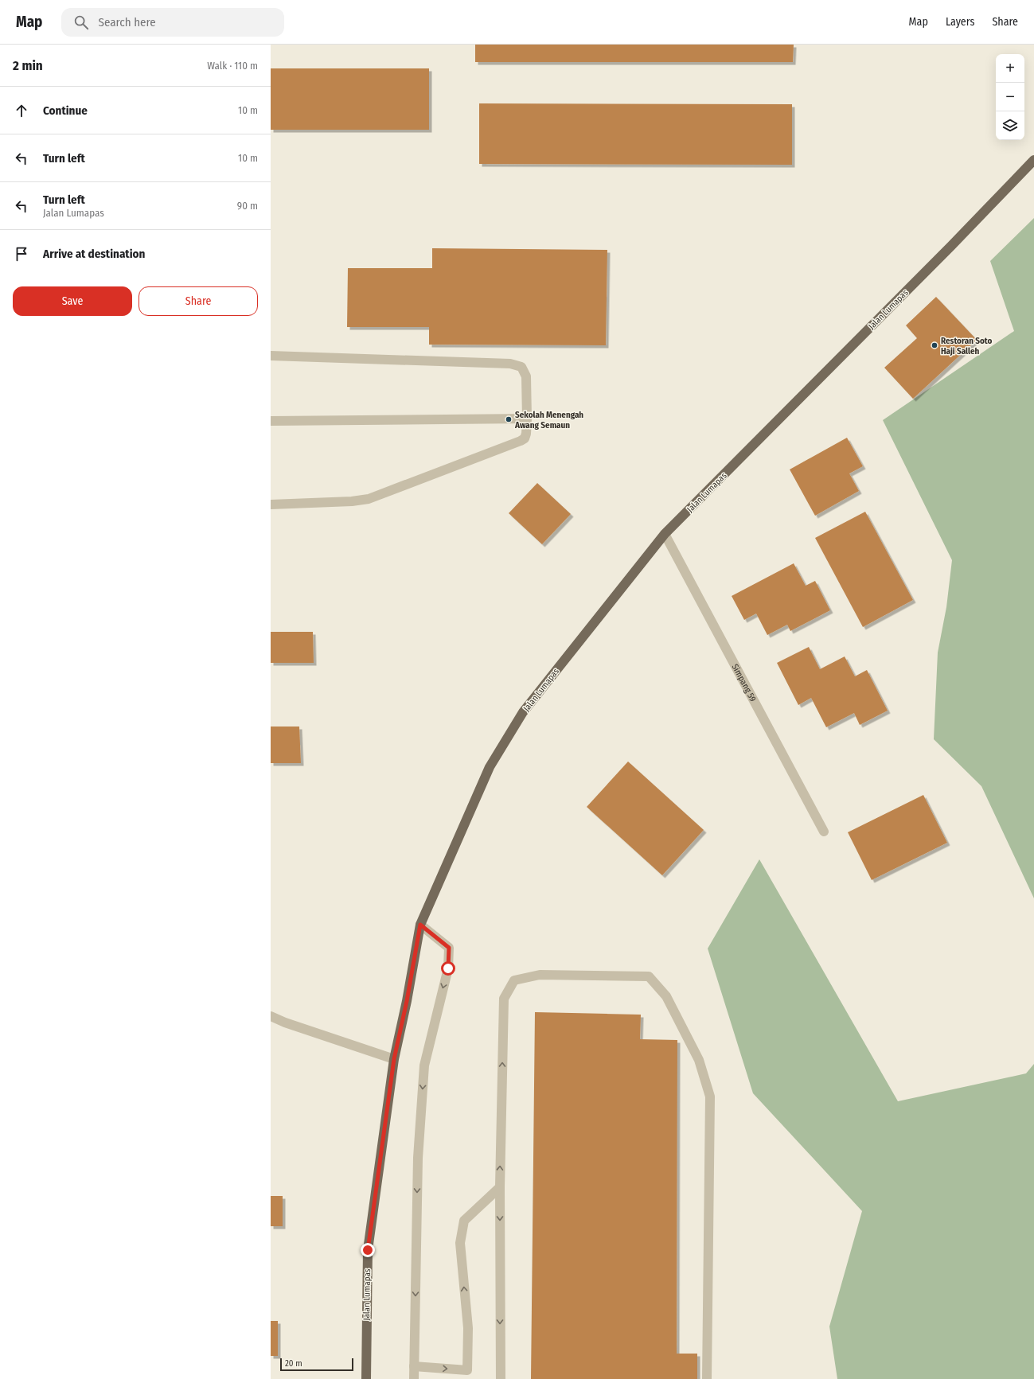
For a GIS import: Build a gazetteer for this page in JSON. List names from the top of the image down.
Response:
{
  "streets": {
    "main road": ["Jalan Lumapas"],
    "street": ["Simpang 59"]
  },
  "crossings": [
    ["Jalan Lumapas", "Simpang 59"]
  ],
  "places": ["Restoran Soto Haji Salleh", "Sekolah Menengah Awang Semaun"],
  "scale_bar": "20 m",
  "page": {
    "header": "Map",
    "search": "Search here",
    "nav": ["Map", "Layers", "Share"],
    "heading": ["2 min", "Walk · 110 m"],
    "map_buttons": ["+", "−"],
    "list": [
      ["Continue", "10 m"],
      ["Turn left", "10 m"],
      ["Turn left", "Jalan Lumapas", "90 m"],
      "Arrive at destination"
    ],
    "buttons": ["Save", "Share"],
    "scale": "20 m"
  }
}
